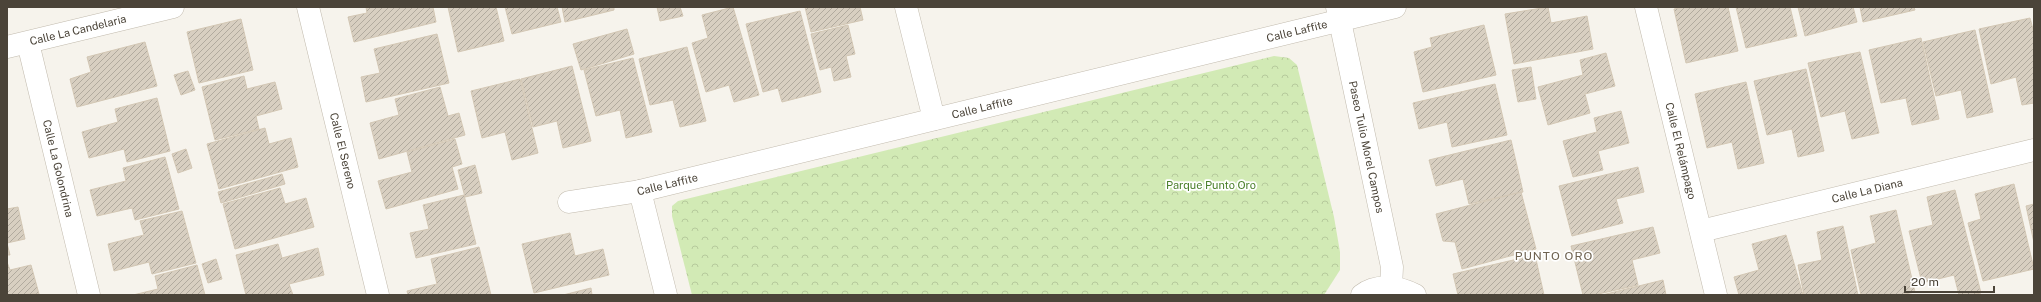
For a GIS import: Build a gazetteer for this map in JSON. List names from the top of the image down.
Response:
{
  "streets": {
    "street": [
      "Calle La Candelaria",
      "Calle Laffite",
      "Paseo Tulio Morel Campos",
      "Calle El Sereno",
      "Calle El Relámpago",
      "Calle La Golondrina",
      "Calle La Diana"
    ]
  },
  "crossings": [
    ["Calle La Candelaria", "Calle La Golondrina"],
    ["Calle Laffite", "Paseo Tulio Morel Campos"],
    ["Calle El Relámpago", "Calle La Diana"]
  ],
  "districts": ["PUNTO ORO"],
  "parks": ["Parque Punto Oro"],
  "scale_bar": "20 m"
}
